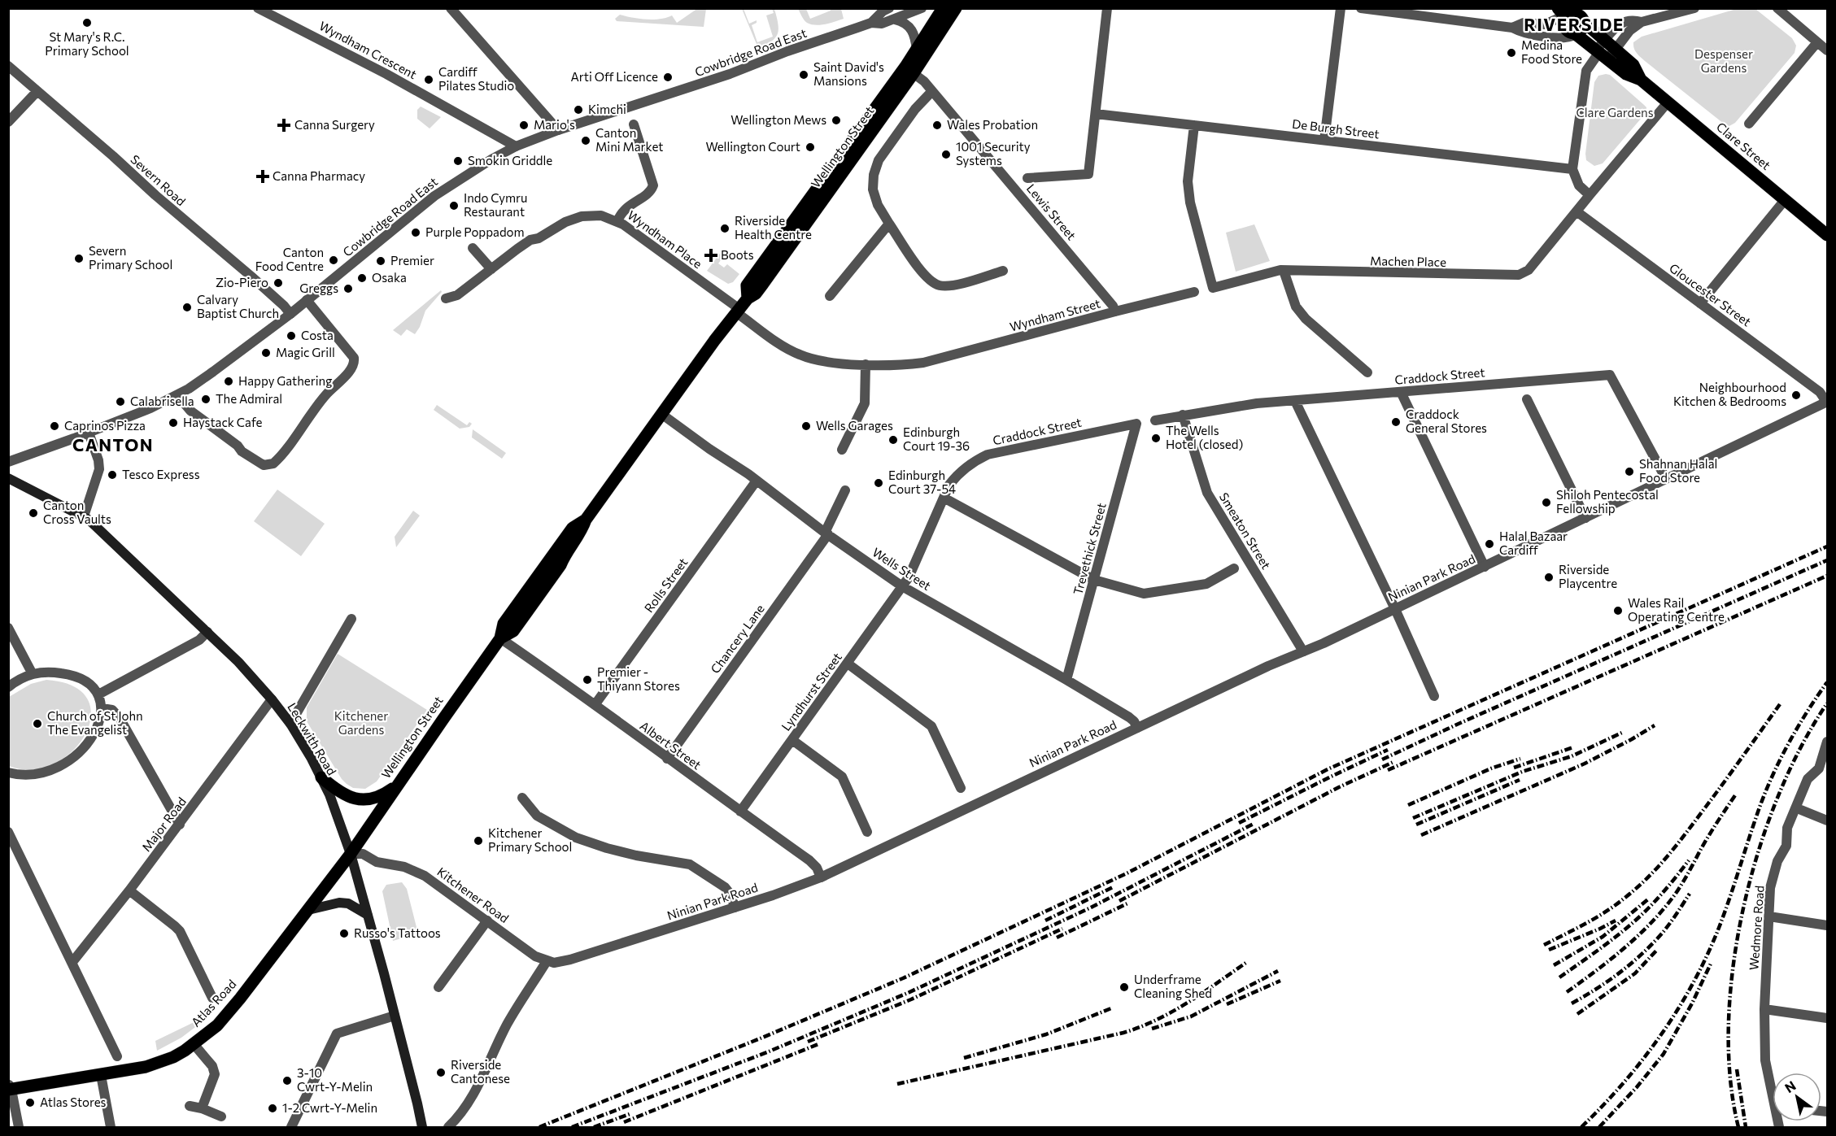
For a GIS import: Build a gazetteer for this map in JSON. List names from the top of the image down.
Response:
{
  "streets": {
    "main road": [
      "Clare Street",
      "Wellington Street",
      "Leckwith Road",
      "Atlas Road"
    ],
    "street": [
      "Wyndham Crescent",
      "Cowbridge Road East",
      "De Burgh Street",
      "Severn Road",
      "Lewis Street",
      "Wyndham Place",
      "Machen Place",
      "Gloucester Street",
      "Wyndham Street",
      "Craddock Street",
      "Smeaton Street",
      "Trevethick Street",
      "Wells Street",
      "Ninian Park Road",
      "Rolls Street",
      "Chancery Lane",
      "Lyndhurst Street",
      "Albert Street",
      "Major Road",
      "Kitchener Road",
      "Wedmore Road"
    ]
  },
  "crossings": [
    ["Wyndham Crescent", "Cowbridge Road East"],
    ["Cowbridge Road East", "Severn Road"],
    ["De Burgh Street", "Machen Place"],
    ["Wellington Street", "Lewis Street"],
    ["Wellington Street", "Wyndham Place"],
    ["Wellington Street", "Wells Street"],
    ["Wellington Street", "Leckwith Road"],
    ["Wellington Street", "Albert Street"],
    ["Wellington Street", "Kitchener Road"],
    ["Wellington Street", "Atlas Road"],
    ["Lewis Street", "Wyndham Street"],
    ["Wyndham Place", "Wyndham Street"],
    ["Machen Place", "Gloucester Street"],
    ["Gloucester Street", "Ninian Park Road"],
    ["Craddock Street", "Smeaton Street"],
    ["Craddock Street", "Trevethick Street"],
    ["Craddock Street", "Wells Street"],
    ["Craddock Street", "Ninian Park Road"],
    ["Craddock Street", "Lyndhurst Street"],
    ["Smeaton Street", "Ninian Park Road"],
    ["Trevethick Street", "Wells Street"],
    ["Wells Street", "Ninian Park Road"],
    ["Wells Street", "Rolls Street"],
    ["Wells Street", "Chancery Lane"],
    ["Wells Street", "Lyndhurst Street"],
    ["Ninian Park Road", "Albert Street"],
    ["Ninian Park Road", "Kitchener Road"],
    ["Rolls Street", "Albert Street"],
    ["Chancery Lane", "Albert Street"],
    ["Lyndhurst Street", "Albert Street"],
    ["Leckwith Road", "Major Road"],
    ["Leckwith Road", "Kitchener Road"],
    ["Leckwith Road", "Atlas Road"],
    ["Kitchener Road", "Atlas Road"]
  ],
  "districts": ["RIVERSIDE", "CANTON"],
  "parks": ["Despenser Gardens", "Clare Gardens", "Kitchener Gardens"],
  "places": {
    "other": [
      "St Mary's R.C. Primary School",
      "Medina Food Store",
      "Saint David's Mansions",
      "Arti Off Licence",
      "Cardiff Pilates Studio",
      "Kimchi",
      "Wellington Mews",
      "Mario's",
      "Wales Probation",
      "Canton Mini Market",
      "Wellington Court",
      "1001 Security Systems",
      "Smokin Griddle",
      "Indo Cymru Restaurant",
      "Riverside Health Centre",
      "Purple Poppadom",
      "Severn Primary School",
      "Canton Food Centre",
      "Premier",
      "Osaka",
      "Zio-Piero",
      "Greggs",
      "Calvary Baptist Church",
      "Costa",
      "Magic Grill",
      "Happy Gathering",
      "Neighbourhood Kitchen & Bedrooms",
      "The Admiral",
      "Calabrisella",
      "Craddock General Stores",
      "Haystack Cafe",
      "Caprinos Pizza",
      "Wells Garages",
      "The Wells Hotel (closed)",
      "Edinburgh Court 19-36",
      "Shahnan Halal Food Store",
      "Tesco Express",
      "Edinburgh Court 37-54",
      "Shiloh Pentecostal Fellowship",
      "Canton Cross Vaults",
      "Halal Bazaar Cardiff",
      "Riverside Playcentre",
      "Wales Rail Operating Centre",
      "Premier - Thiyann Stores",
      "Church of St John The Evangelist",
      "Kitchener Primary School",
      "Russo's Tattoos",
      "Underframe Cleaning Shed",
      "Riverside Cantonese",
      "3-10 Cwrt-Y-Melin",
      "Atlas Stores",
      "1-2 Cwrt-Y-Melin"
    ],
    "health": ["Canna Surgery", "Canna Pharmacy", "Boots"]
  },
  "north": "top left"
}
